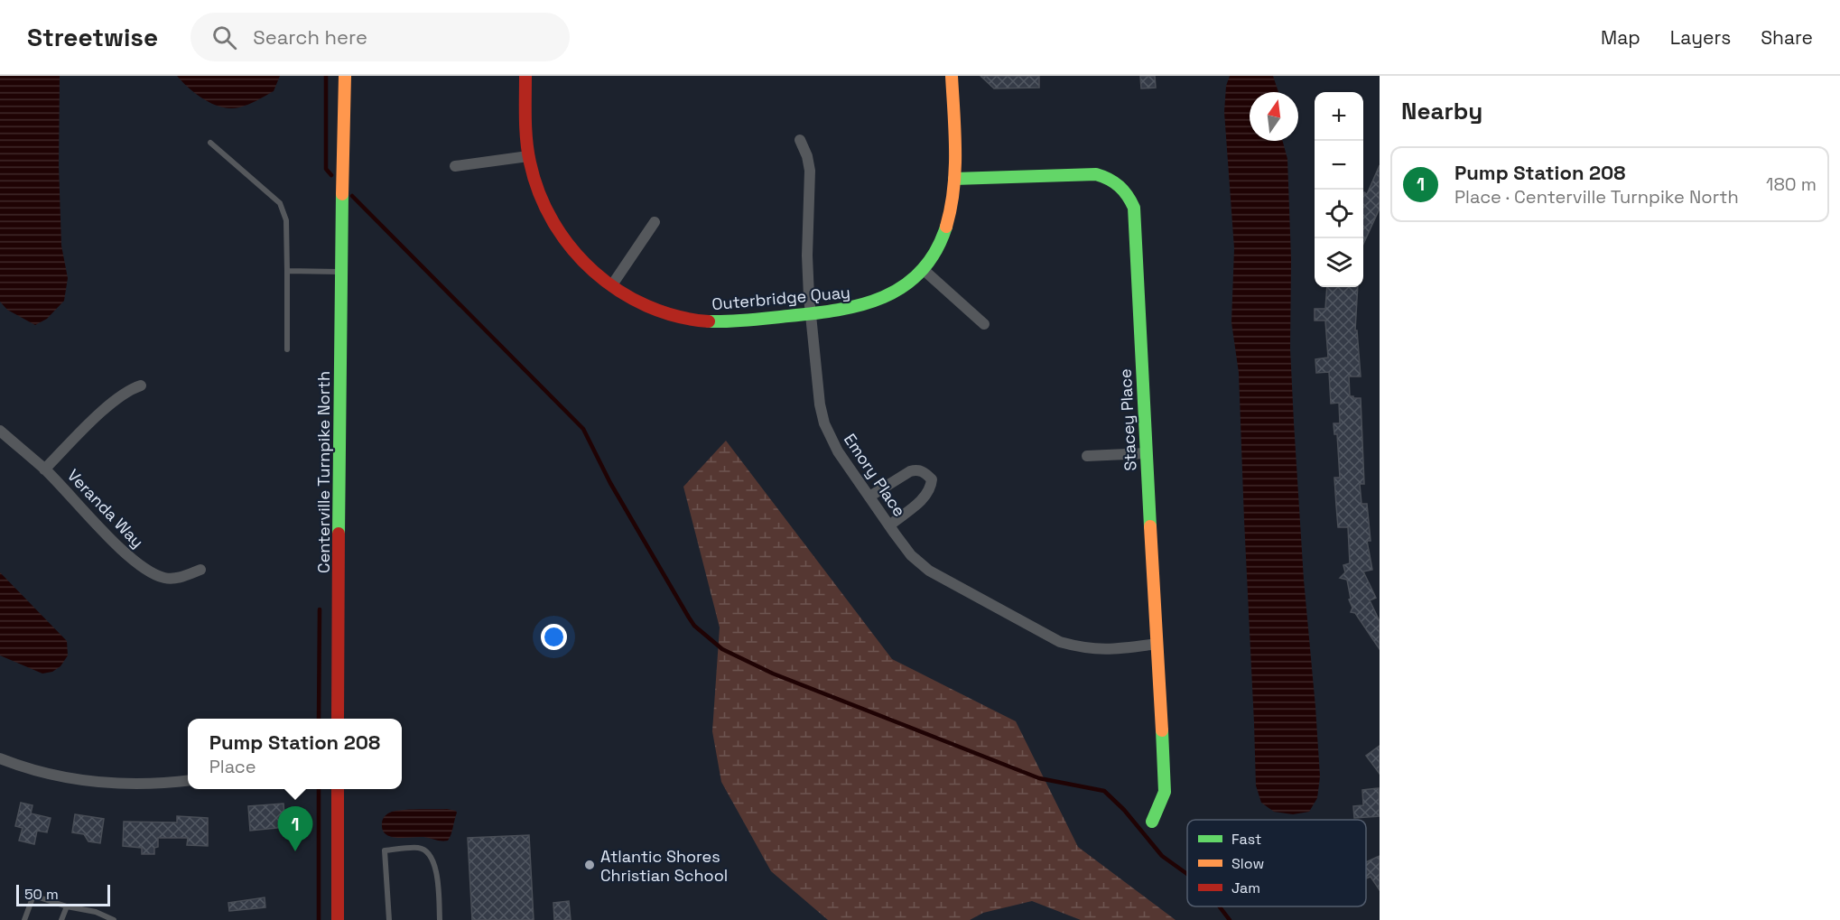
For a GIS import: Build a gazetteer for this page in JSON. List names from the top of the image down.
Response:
{
  "streets": {
    "street": [
      "Outerbridge Quay",
      "Stacey Place",
      "Centerville Turnpike North",
      "Emory Place",
      "Veranda Way"
    ]
  },
  "crossings": [
    ["Outerbridge Quay", "Stacey Place"],
    ["Outerbridge Quay", "Emory Place"],
    ["Stacey Place", "Emory Place"]
  ],
  "places": ["Atlantic Shores Christian School"],
  "legend": ["Fast", "Slow", "Jam"],
  "scale_bar": "50 m",
  "north": "top",
  "page": {
    "header": "Streetwise",
    "search": "Search here",
    "nav": ["Map", "Layers", "Share"],
    "heading": "Nearby",
    "map_buttons": ["+", "−"],
    "list": [
      {
        "mark": "1",
        "name": "Pump Station 208",
        "note": "Place · Centerville Turnpike North",
        "value": "180 m"
      }
    ],
    "popup": ["Pump Station 208", "Place"],
    "pins": "1",
    "scale": "50 m"
  }
}
